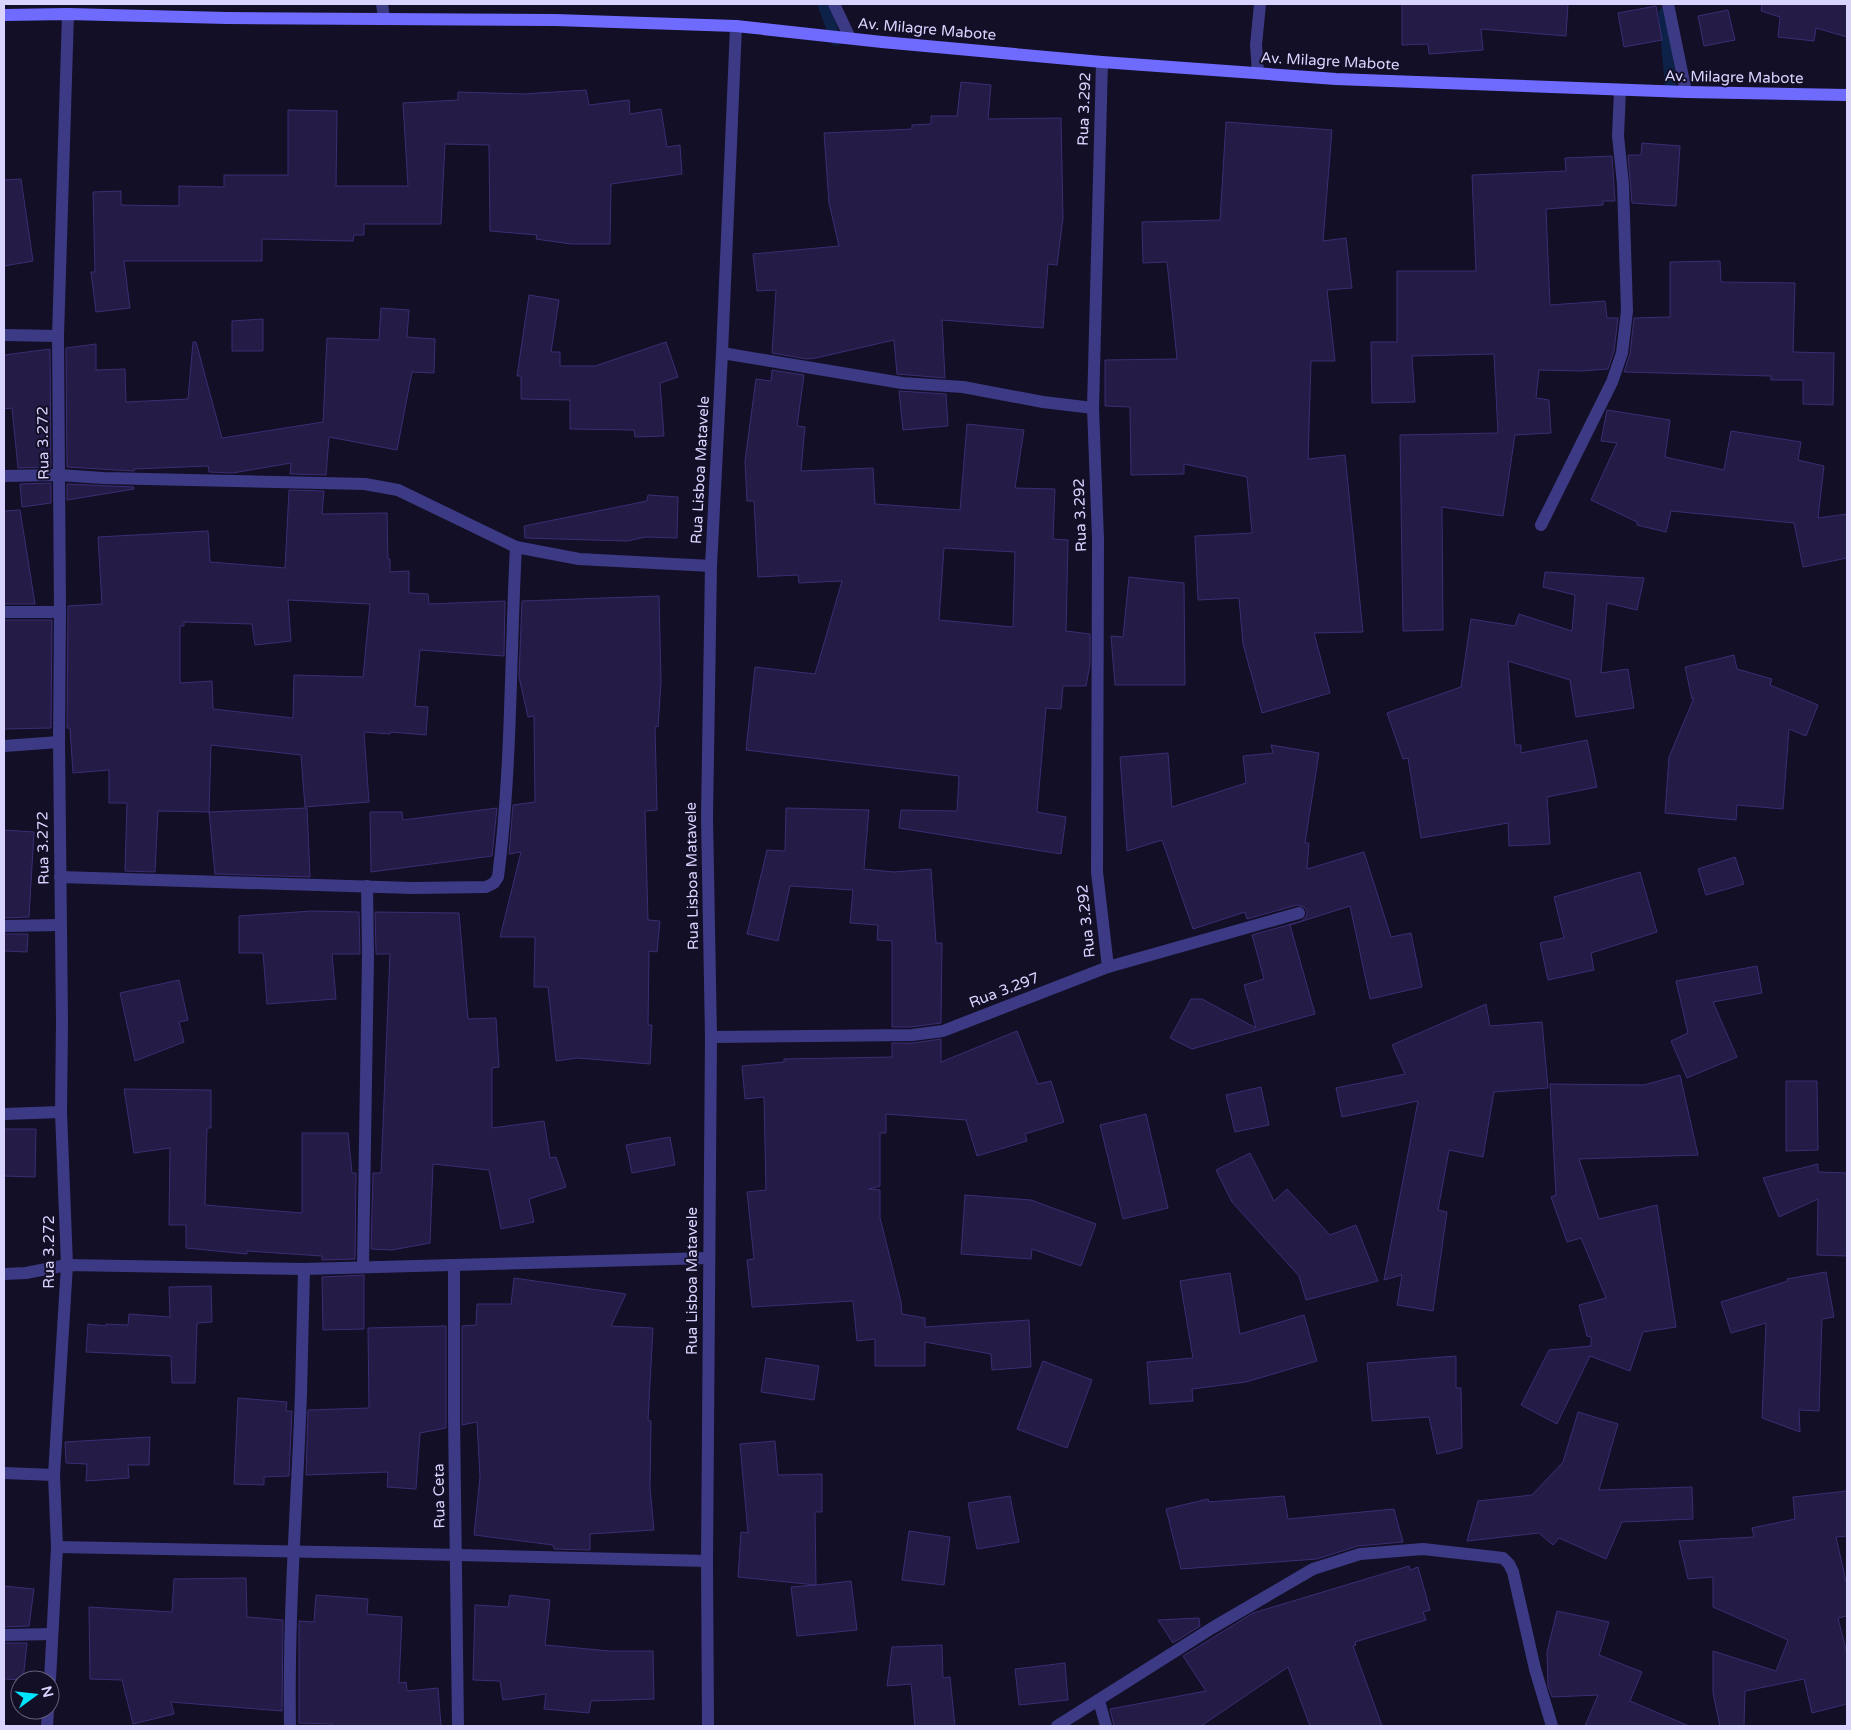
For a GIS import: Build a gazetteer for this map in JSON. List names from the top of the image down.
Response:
{
  "streets": {
    "street": [
      "Av. Milagre Mabote",
      "Rua 3.292",
      "Rua 3.272",
      "Rua Lisboa Matavele",
      "Rua 3.297",
      "Rua Ceta"
    ]
  },
  "crossings": [
    ["Av. Milagre Mabote", "Rua 3.292"],
    ["Av. Milagre Mabote", "Rua 3.272"],
    ["Av. Milagre Mabote", "Rua Lisboa Matavele"],
    ["Rua 3.292", "Rua 3.297"],
    ["Rua Lisboa Matavele", "Rua 3.297"]
  ],
  "north": "right"
}
